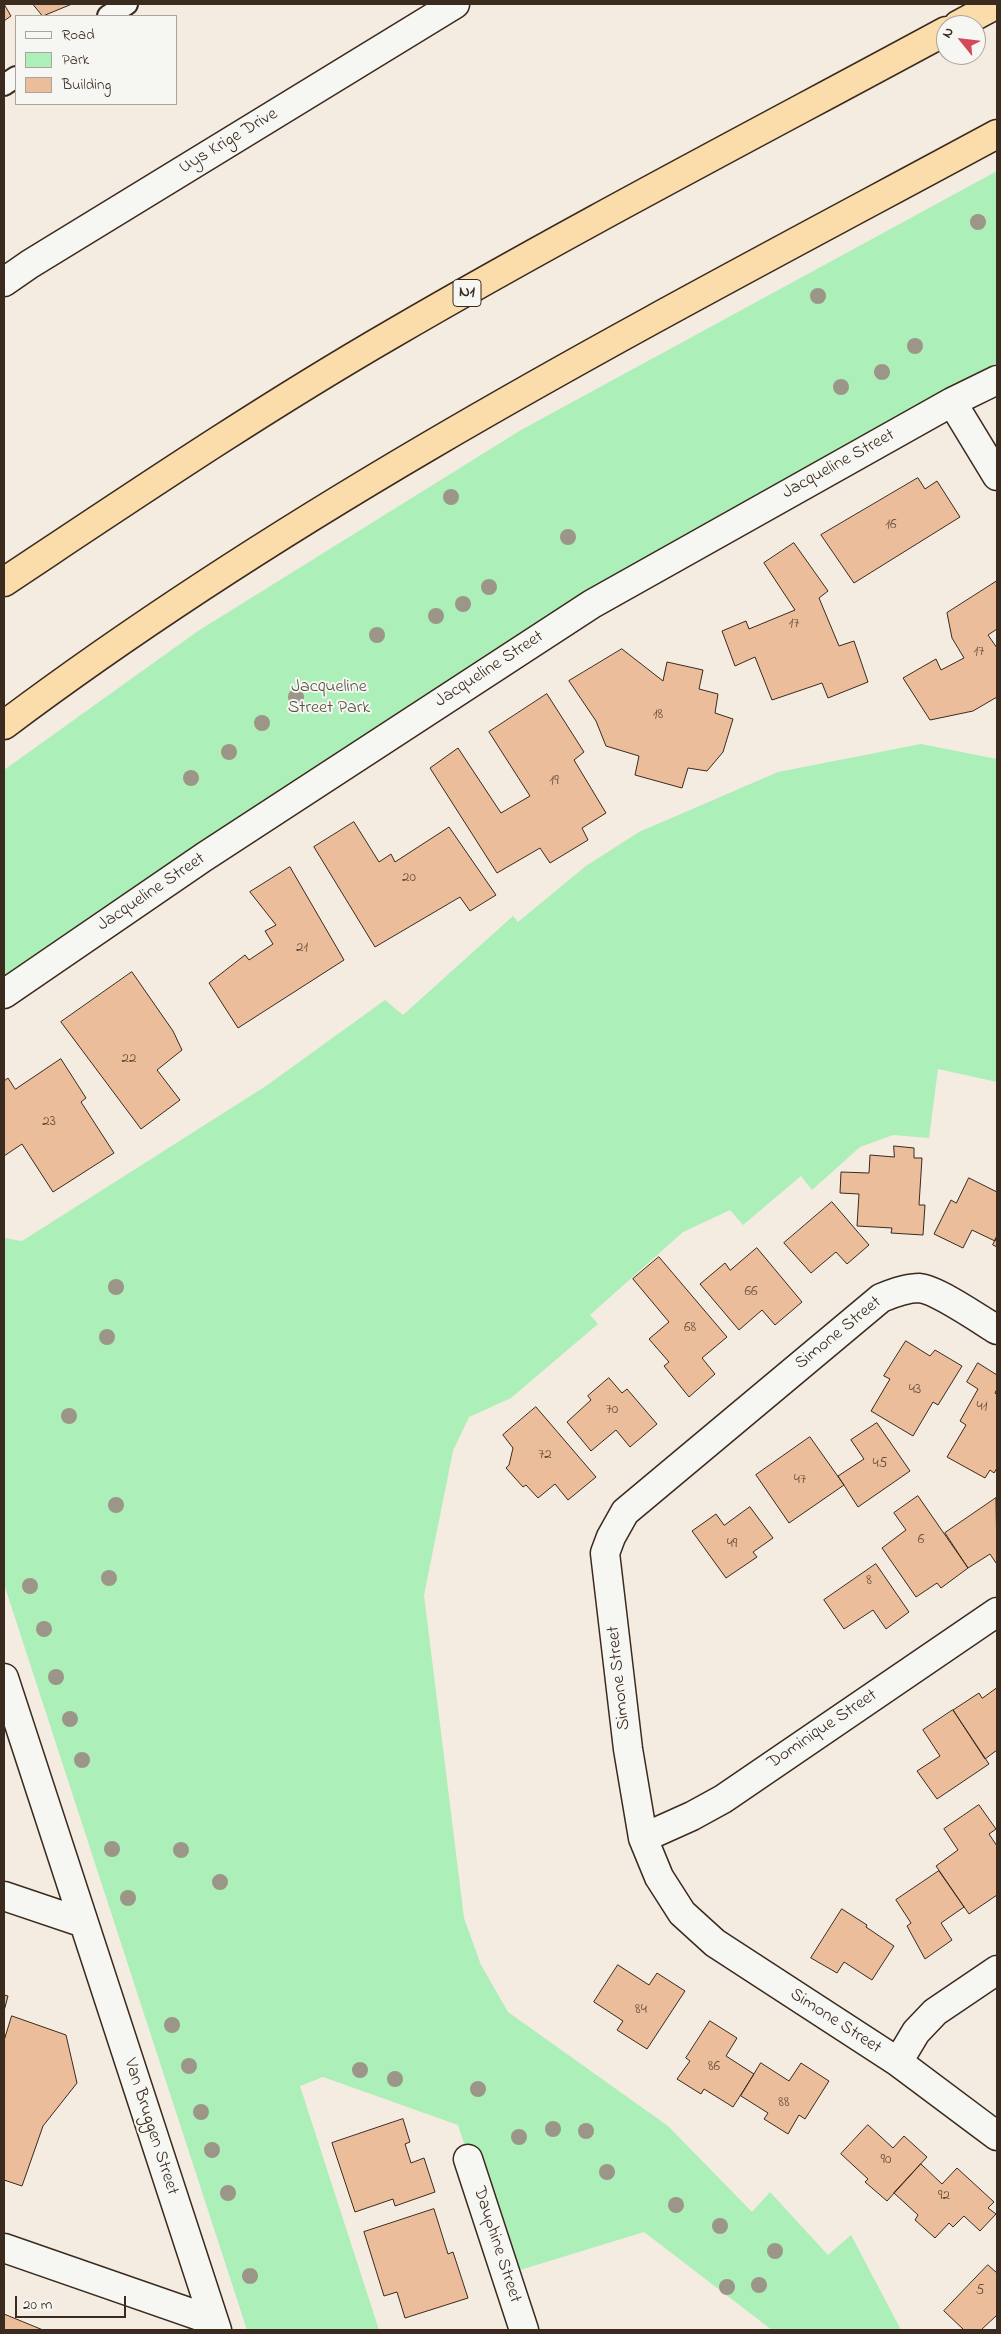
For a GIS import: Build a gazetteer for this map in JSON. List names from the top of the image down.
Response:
{
  "streets": {
    "highway": ["N1"],
    "street": [
      "Uys Krige Drive",
      "Jacqueline Street",
      "Simone Street",
      "Dominique Street",
      "Van Bruggen Street",
      "Dauphine Street"
    ]
  },
  "crossings": [
    ["Simone Street", "Dominique Street"]
  ],
  "parks": ["Jacqueline Street Park"],
  "house_numbers": [
    "16",
    "17",
    "17",
    "18",
    "19",
    "20",
    "21",
    "22",
    "23",
    "66",
    "68",
    "43",
    "41",
    "70",
    "72",
    "45",
    "47",
    "6",
    "49",
    "8",
    "84",
    "86",
    "88",
    "90",
    "92",
    "5"
  ],
  "legend": ["Road", "Park", "Building"],
  "scale_bar": "20 m",
  "north": "top left"
}
